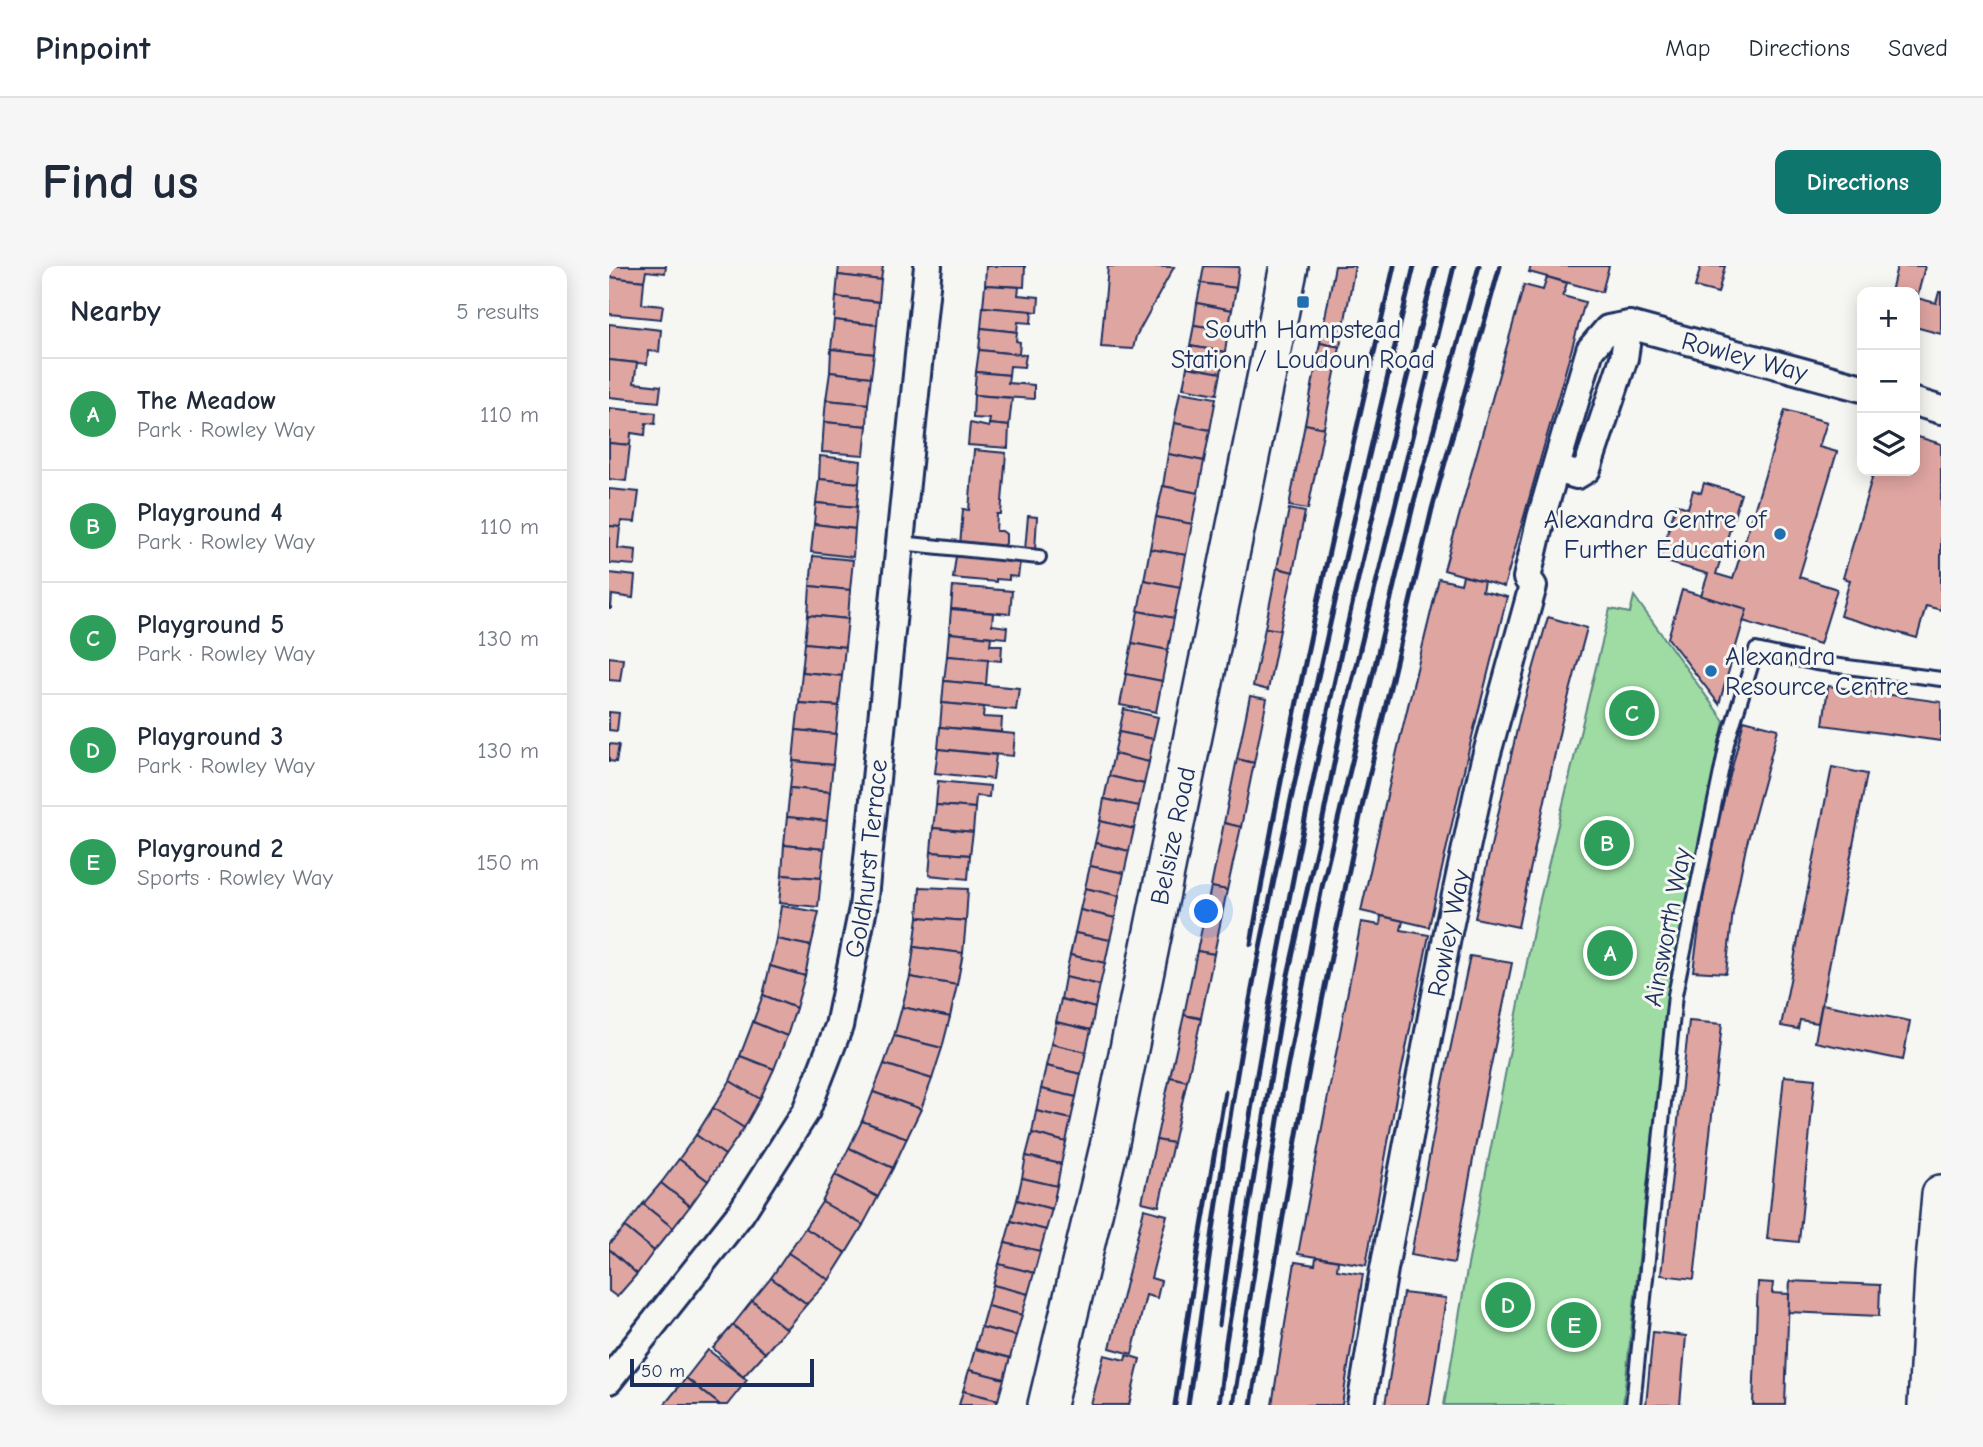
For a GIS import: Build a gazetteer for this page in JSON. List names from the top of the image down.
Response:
{
  "streets": {
    "main road": ["Belsize Road"],
    "street": ["Rowley Way", "Goldhurst Terrace"],
    "lane": ["Ainsworth Way"]
  },
  "places": {
    "transit": ["South Hampstead Station / Loudoun Road"],
    "other": ["Alexandra Centre of Further Education", "Alexandra Resource Centre"]
  },
  "scale_bar": "50 m",
  "page": {
    "header": "Pinpoint",
    "nav": ["Map", "Directions", "Saved"],
    "buttons": "Directions",
    "title": "Find us",
    "heading": ["Nearby", "5 results"],
    "map_buttons": ["+", "−"],
    "list": [
      {
        "mark": "A",
        "name": "The Meadow",
        "note": "Park · Rowley Way",
        "value": "110 m"
      },
      {
        "mark": "B",
        "name": "Playground 4",
        "note": "Park · Rowley Way",
        "value": "110 m"
      },
      {
        "mark": "C",
        "name": "Playground 5",
        "note": "Park · Rowley Way",
        "value": "130 m"
      },
      {
        "mark": "D",
        "name": "Playground 3",
        "note": "Park · Rowley Way",
        "value": "130 m"
      },
      {
        "mark": "E",
        "name": "Playground 2",
        "note": "Sports · Rowley Way",
        "value": "150 m"
      }
    ],
    "pins": [
      "C",
      "B",
      "A",
      "D",
      "E"
    ],
    "scale": "50 m"
  }
}
